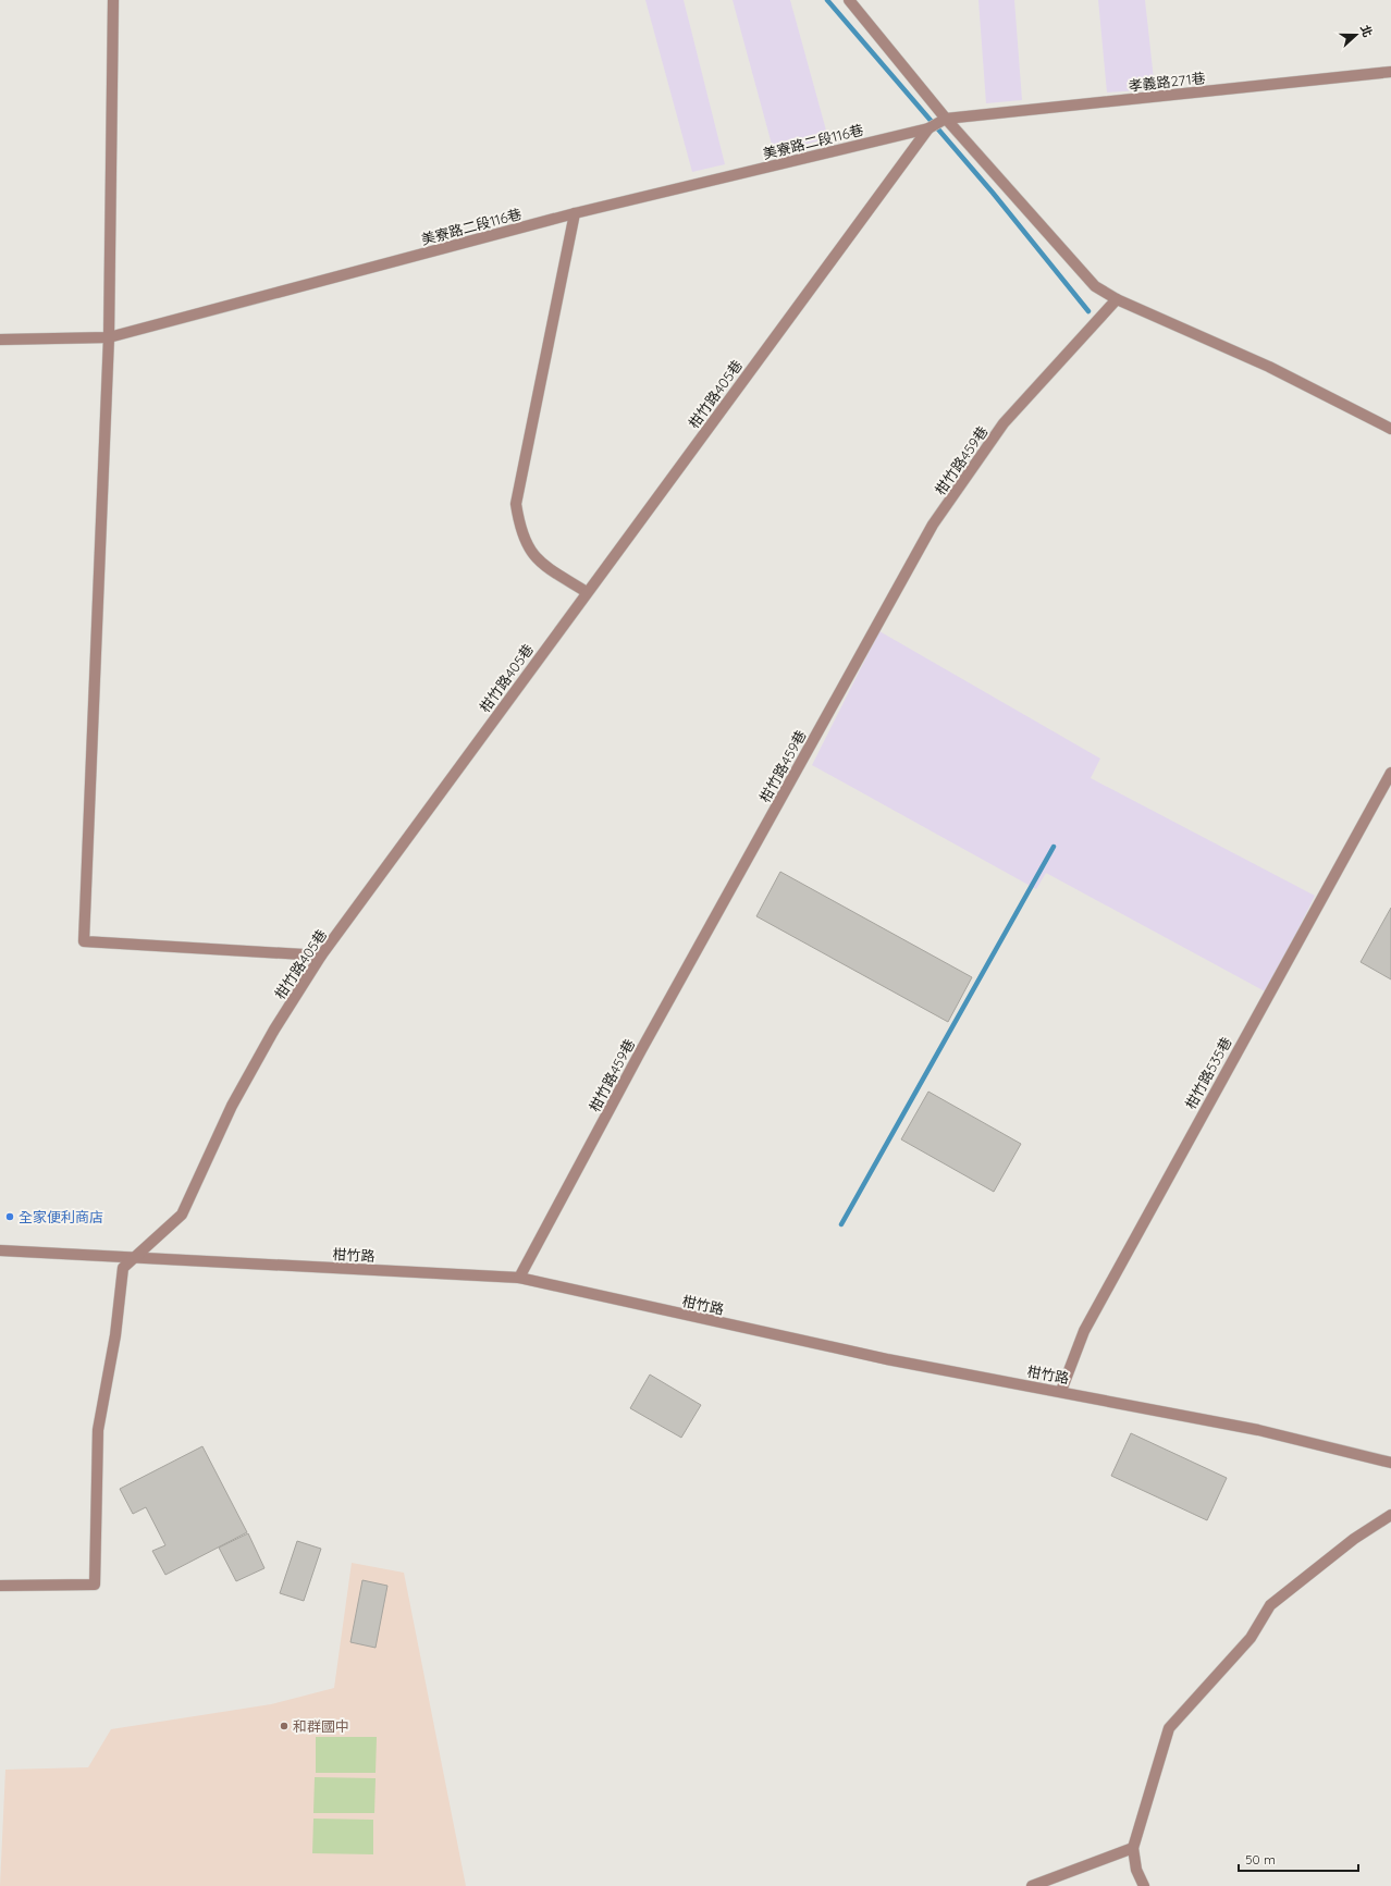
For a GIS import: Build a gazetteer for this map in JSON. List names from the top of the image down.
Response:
{
  "streets": {
    "street": [
      "孝義路271巷",
      "美寮路二段116巷",
      "柑竹路405巷",
      "柑竹路459巷",
      "柑竹路535巷",
      "柑竹路"
    ]
  },
  "crossings": [
    ["孝義路271巷", "美寮路二段116巷"],
    ["美寮路二段116巷", "柑竹路405巷"],
    ["柑竹路405巷", "柑竹路"],
    ["柑竹路459巷", "柑竹路"],
    ["柑竹路535巷", "柑竹路"]
  ],
  "places": ["全家便利商店", "和群國中"],
  "scale_bar": "50 m",
  "north": "right"
}
